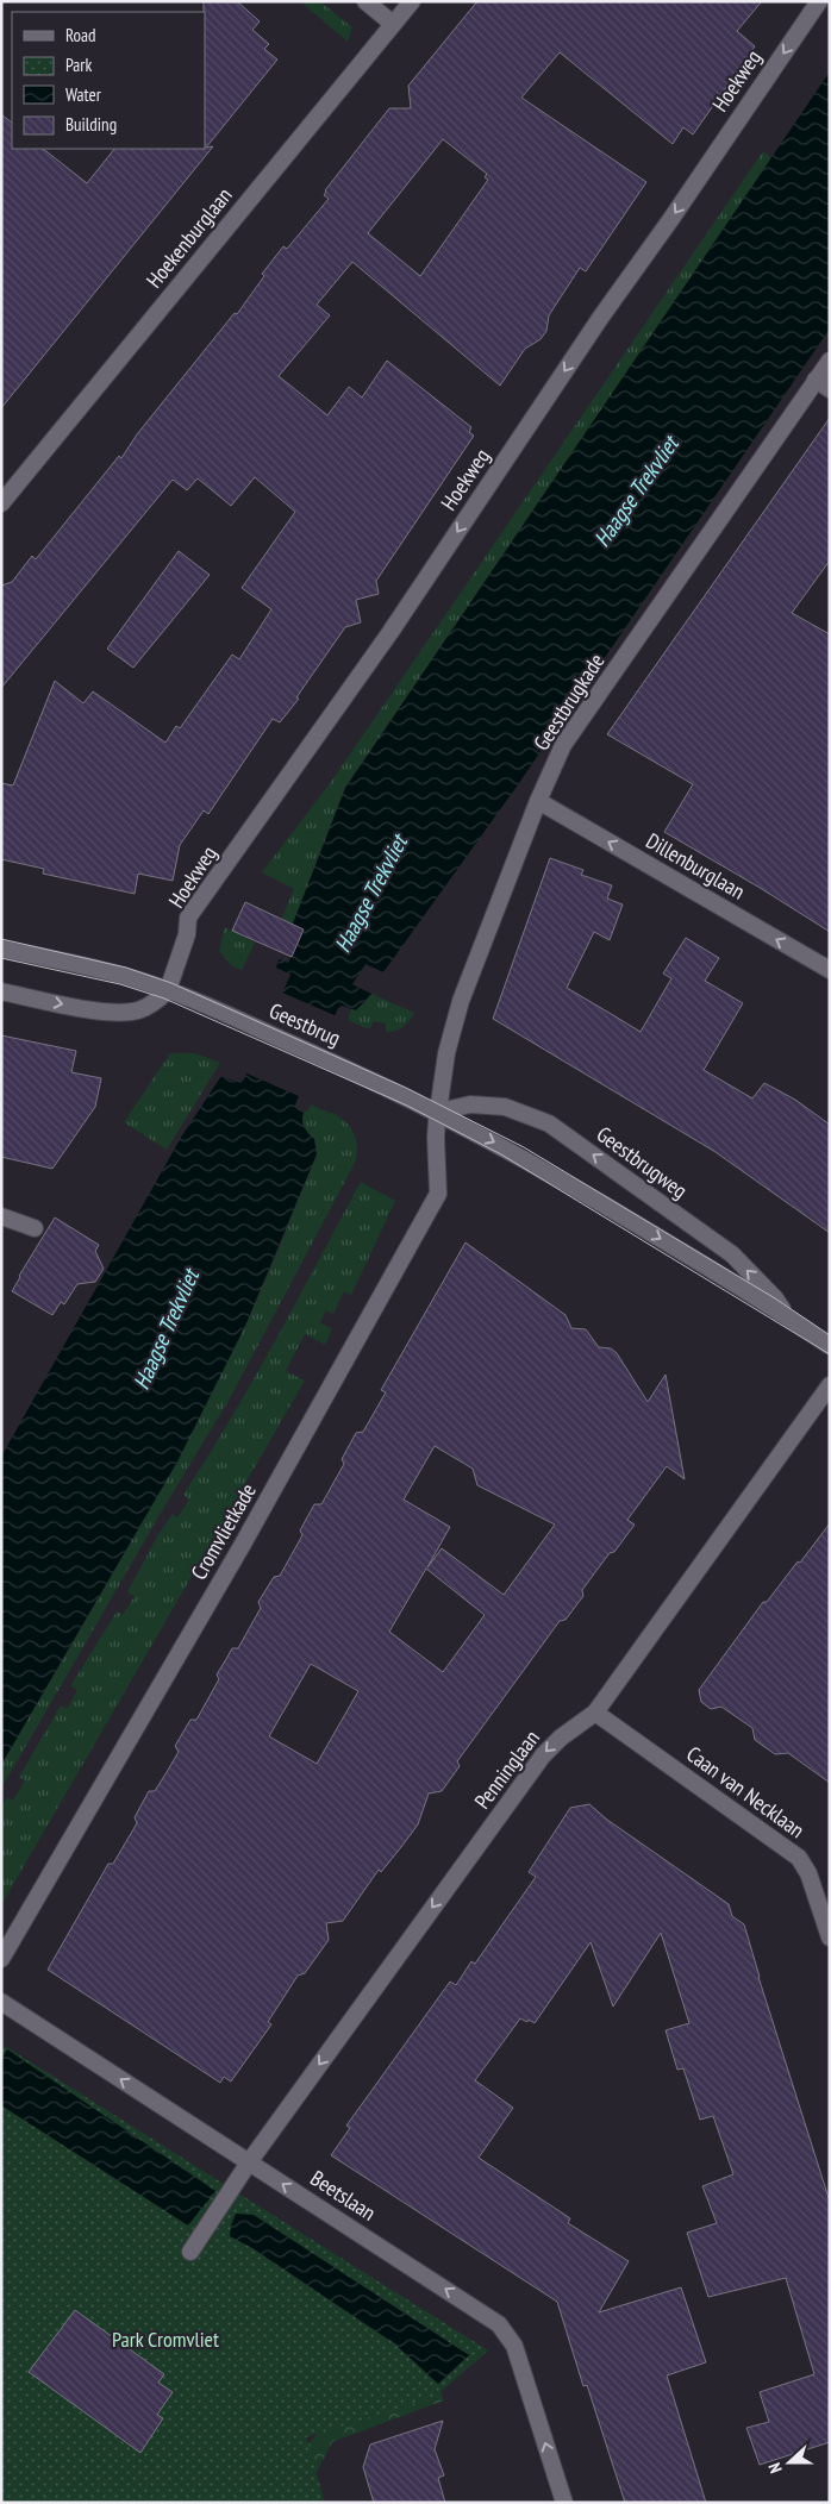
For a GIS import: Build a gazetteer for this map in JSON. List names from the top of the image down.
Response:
{
  "streets": {
    "street": [
      "Hoekweg",
      "Hoekenburglaan",
      "Geestbrugkade",
      "Dillenburglaan",
      "Geestbrug",
      "Geestbrugweg",
      "Cromvlietkade",
      "Penninglaan",
      "Caan van Necklaan",
      "Beetslaan"
    ]
  },
  "crossings": [
    ["Hoekweg", "Geestbrug"],
    ["Geestbrugkade", "Dillenburglaan"],
    ["Geestbrugkade", "Geestbrugweg"],
    ["Geestbrugkade", "Cromvlietkade"],
    ["Geestbrug", "Geestbrugweg"],
    ["Geestbrugweg", "Cromvlietkade"],
    ["Penninglaan", "Caan van Necklaan"],
    ["Penninglaan", "Beetslaan"]
  ],
  "one_way": [
    "Hoekweg",
    "Dillenburglaan",
    "Penninglaan",
    "Beetslaan"
  ],
  "water": ["Haagse Trekvliet"],
  "parks": ["Park Cromvliet"],
  "legend": [
    "Road",
    "Park",
    "Water",
    "Building"
  ],
  "north": "left"
}
